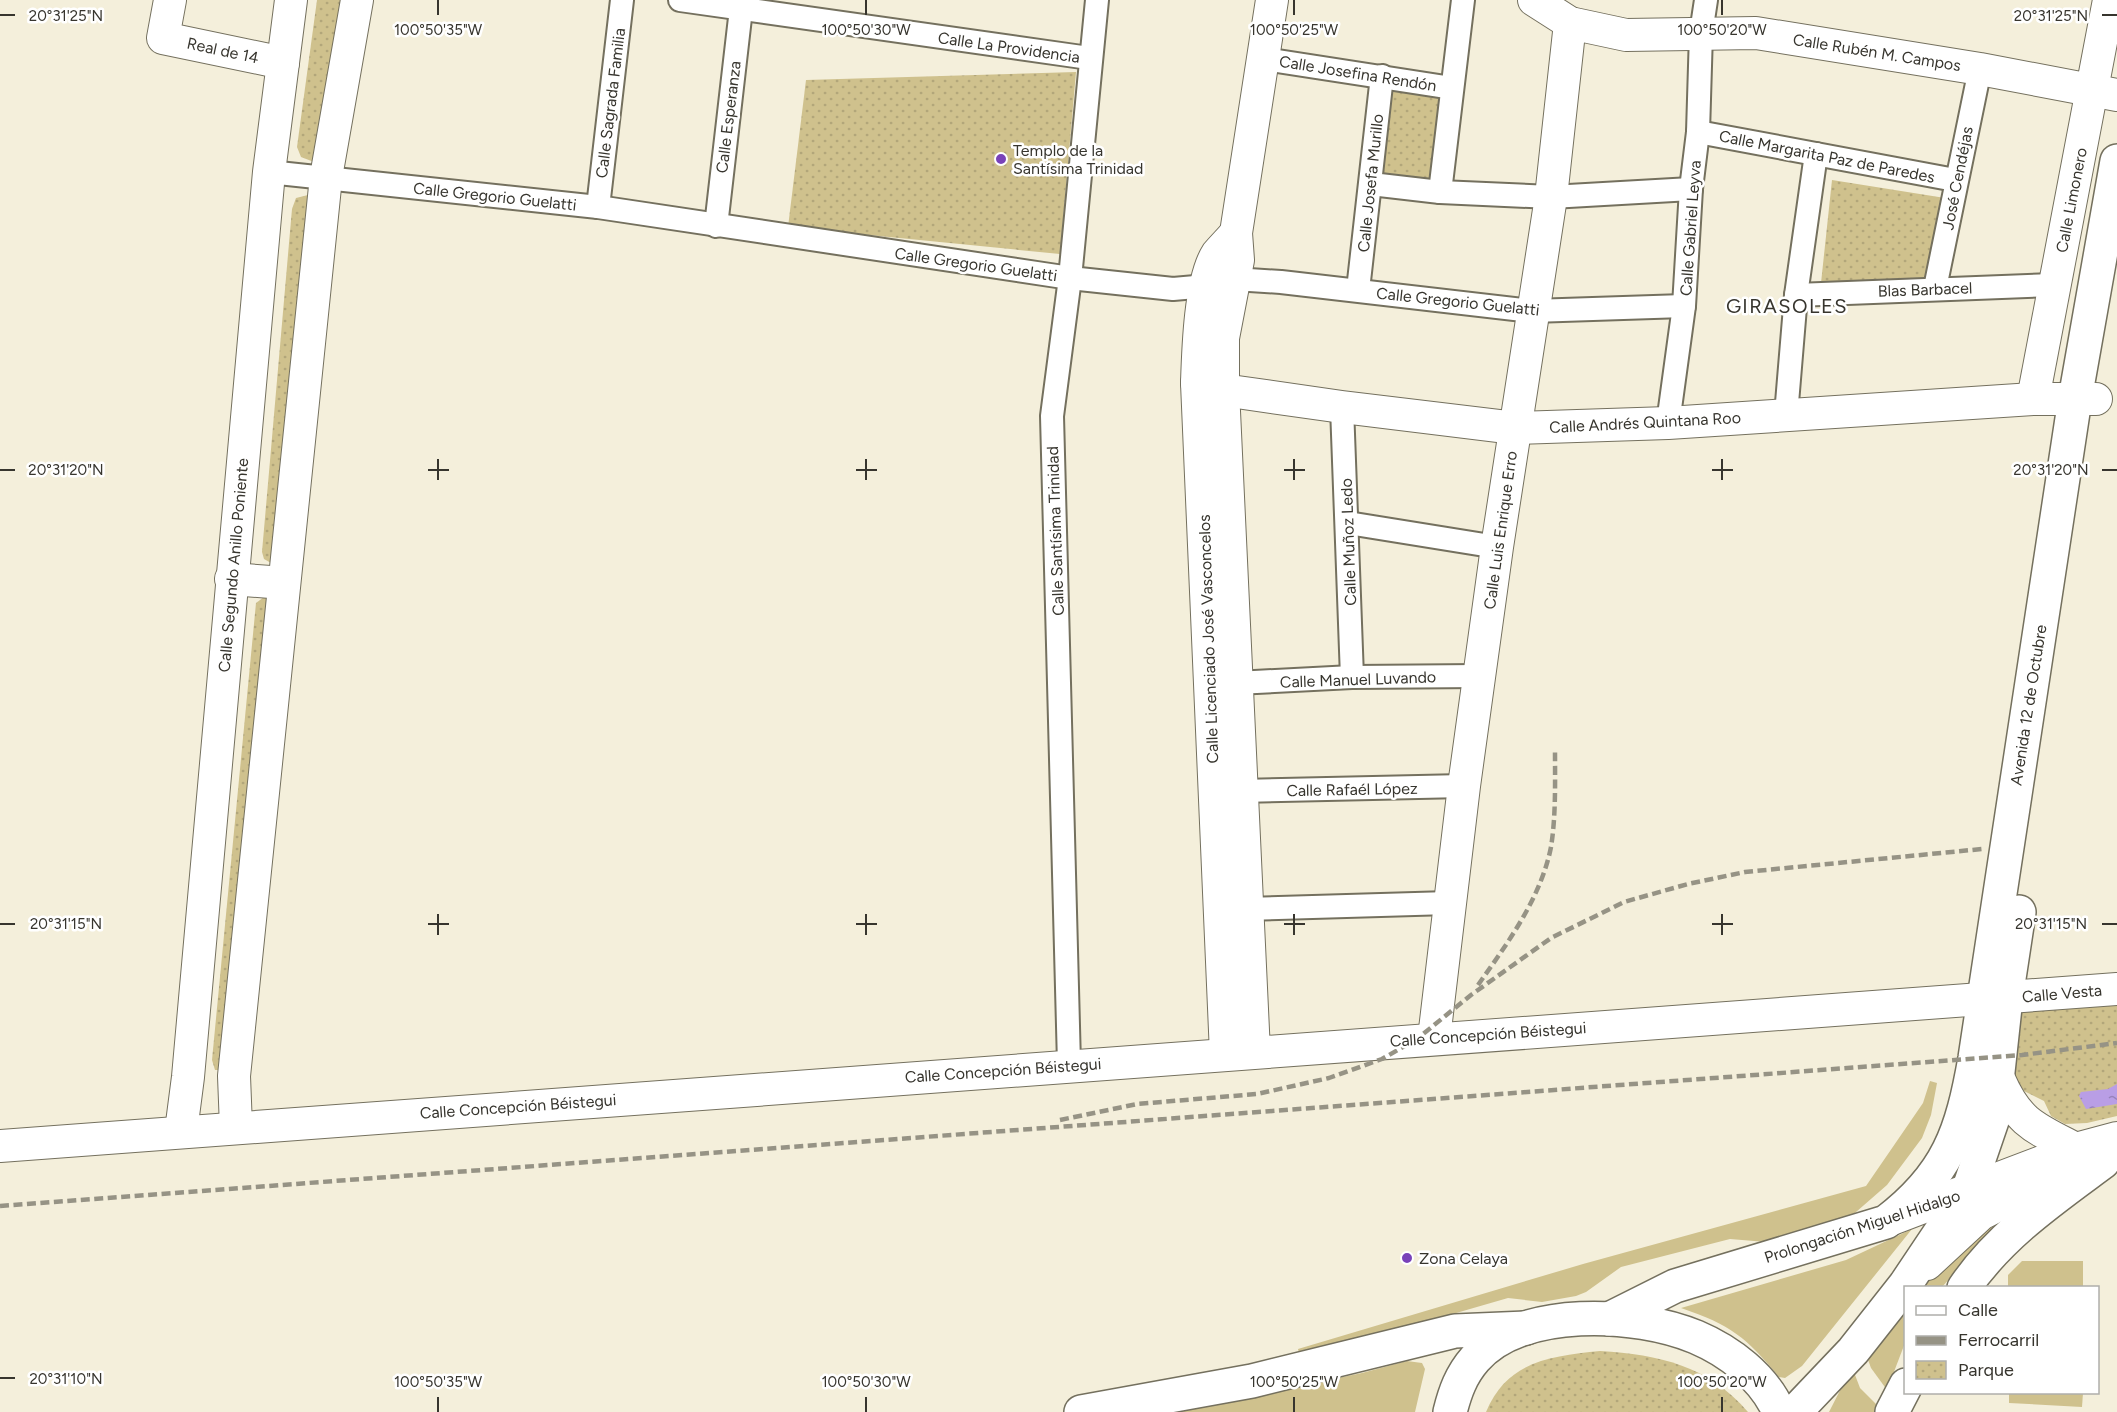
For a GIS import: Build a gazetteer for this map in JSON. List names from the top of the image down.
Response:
{
  "streets": {
    "main road": ["Avenida 12 de Octubre", "Prolongación Miguel Hidalgo"],
    "street": [
      "Calle La Providencia",
      "Real de 14",
      "Calle Rubén M. Campos",
      "Calle Josefina Rendón",
      "Calle Sagrada Familia",
      "Calle Esperanza",
      "Calle Margarita Paz de Paredes",
      "José Cendéjas",
      "Calle Josefa Murillo",
      "Calle Gregorio Guelatti",
      "Calle Limonero",
      "Calle Gabriel Leyva",
      "Blas Barbacel",
      "Calle Andrés Quintana Roo",
      "Calle Luis Enrique Erro",
      "Calle Santísima Trinidad",
      "Calle Muñoz Ledo",
      "Calle Segundo Anillo Poniente",
      "Calle Licenciado José Vasconcelos",
      "Calle Manuel Luvando",
      "Calle Rafaél López",
      "Calle Vesta",
      "Calle Concepción Béistegui"
    ]
  },
  "crossings": [
    ["Calle La Providencia", "Calle Esperanza"],
    ["Calle La Providencia", "Calle Santísima Trinidad"],
    ["Real de 14", "Calle Segundo Anillo Poniente"],
    ["Calle Rubén M. Campos", "José Cendéjas"],
    ["Calle Rubén M. Campos", "Calle Limonero"],
    ["Calle Rubén M. Campos", "Calle Gabriel Leyva"],
    ["Calle Rubén M. Campos", "Calle Luis Enrique Erro"],
    ["Calle Josefina Rendón", "Calle Josefa Murillo"],
    ["Calle Josefina Rendón", "Calle Licenciado José Vasconcelos"],
    ["Calle Sagrada Familia", "Calle Gregorio Guelatti"],
    ["Calle Esperanza", "Calle Gregorio Guelatti"],
    ["Calle Margarita Paz de Paredes", "José Cendéjas"],
    ["Calle Margarita Paz de Paredes", "Calle Gabriel Leyva"],
    ["José Cendéjas", "Blas Barbacel"],
    ["Calle Josefa Murillo", "Calle Gregorio Guelatti"],
    ["Calle Gregorio Guelatti", "Calle Gabriel Leyva"],
    ["Calle Gregorio Guelatti", "Calle Luis Enrique Erro"],
    ["Calle Gregorio Guelatti", "Calle Santísima Trinidad"],
    ["Calle Gregorio Guelatti", "Calle Segundo Anillo Poniente"],
    ["Calle Gregorio Guelatti", "Calle Licenciado José Vasconcelos"],
    ["Calle Limonero", "Blas Barbacel"],
    ["Calle Limonero", "Calle Andrés Quintana Roo"],
    ["Calle Gabriel Leyva", "Calle Andrés Quintana Roo"],
    ["Calle Andrés Quintana Roo", "Calle Luis Enrique Erro"],
    ["Calle Andrés Quintana Roo", "Calle Muñoz Ledo"],
    ["Calle Andrés Quintana Roo", "Calle Licenciado José Vasconcelos"],
    ["Calle Andrés Quintana Roo", "Avenida 12 de Octubre"],
    ["Calle Luis Enrique Erro", "Calle Manuel Luvando"],
    ["Calle Luis Enrique Erro", "Calle Rafaél López"],
    ["Calle Luis Enrique Erro", "Calle Concepción Béistegui"],
    ["Calle Santísima Trinidad", "Calle Concepción Béistegui"],
    ["Calle Muñoz Ledo", "Calle Manuel Luvando"],
    ["Calle Segundo Anillo Poniente", "Calle Concepción Béistegui"],
    ["Calle Licenciado José Vasconcelos", "Calle Manuel Luvando"],
    ["Calle Licenciado José Vasconcelos", "Calle Rafaél López"],
    ["Calle Licenciado José Vasconcelos", "Calle Concepción Béistegui"],
    ["Avenida 12 de Octubre", "Calle Vesta"],
    ["Avenida 12 de Octubre", "Calle Concepción Béistegui"],
    ["Avenida 12 de Octubre", "Prolongación Miguel Hidalgo"],
    ["Calle Vesta", "Calle Concepción Béistegui"]
  ],
  "districts": ["GIRASOLES"],
  "places": ["Templo de la Santísima Trinidad", "Zona Celaya"],
  "legend": ["Calle", "Ferrocarril", "Parque"],
  "coordinates": [
    "20°31'25\"N",
    "100°50'35\"W",
    "100°50'30\"W",
    "100°50'25\"W",
    "100°50'20\"W",
    "20°31'20\"N",
    "20°31'15\"N",
    "20°31'10\"N"
  ]
}
